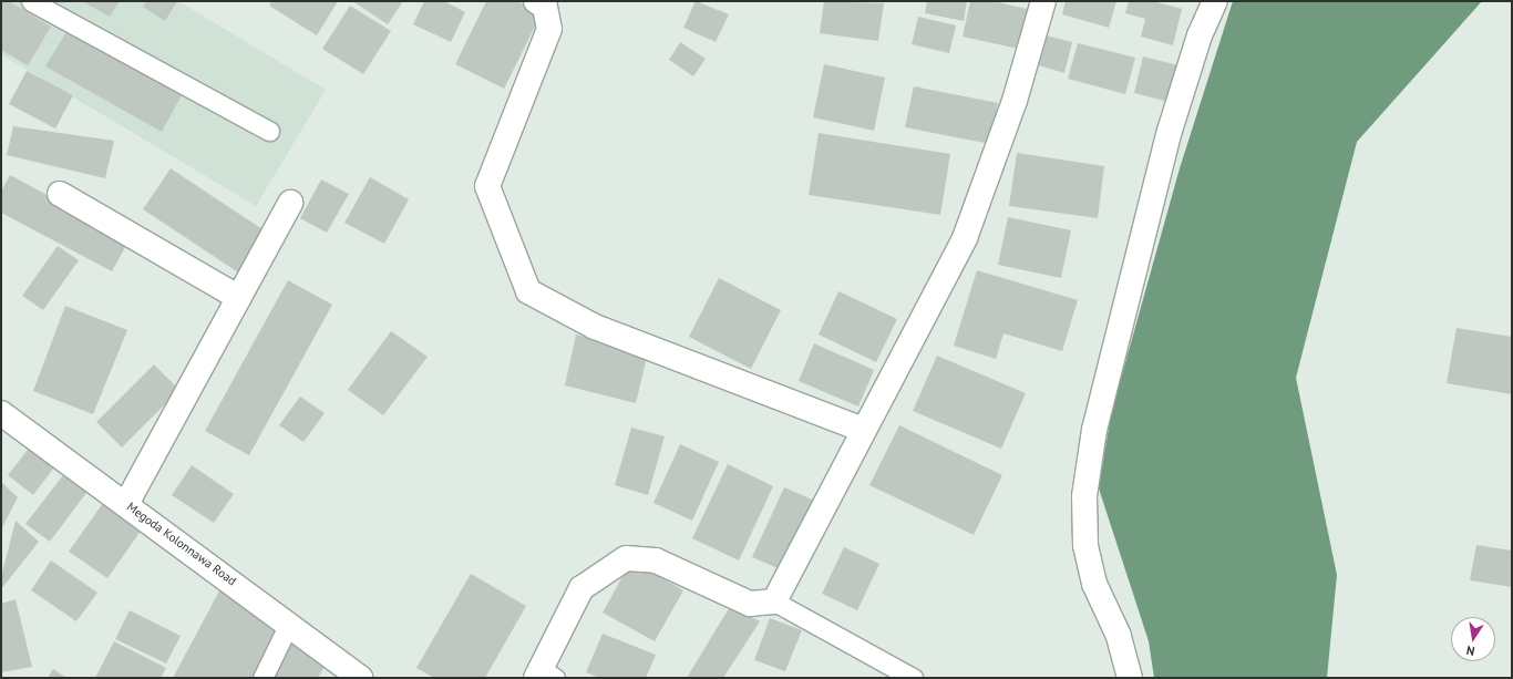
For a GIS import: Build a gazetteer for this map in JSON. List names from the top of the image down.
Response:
{
  "streets": {
    "street": ["Megoda Kolonnawa Road"]
  },
  "north": "bottom"
}
